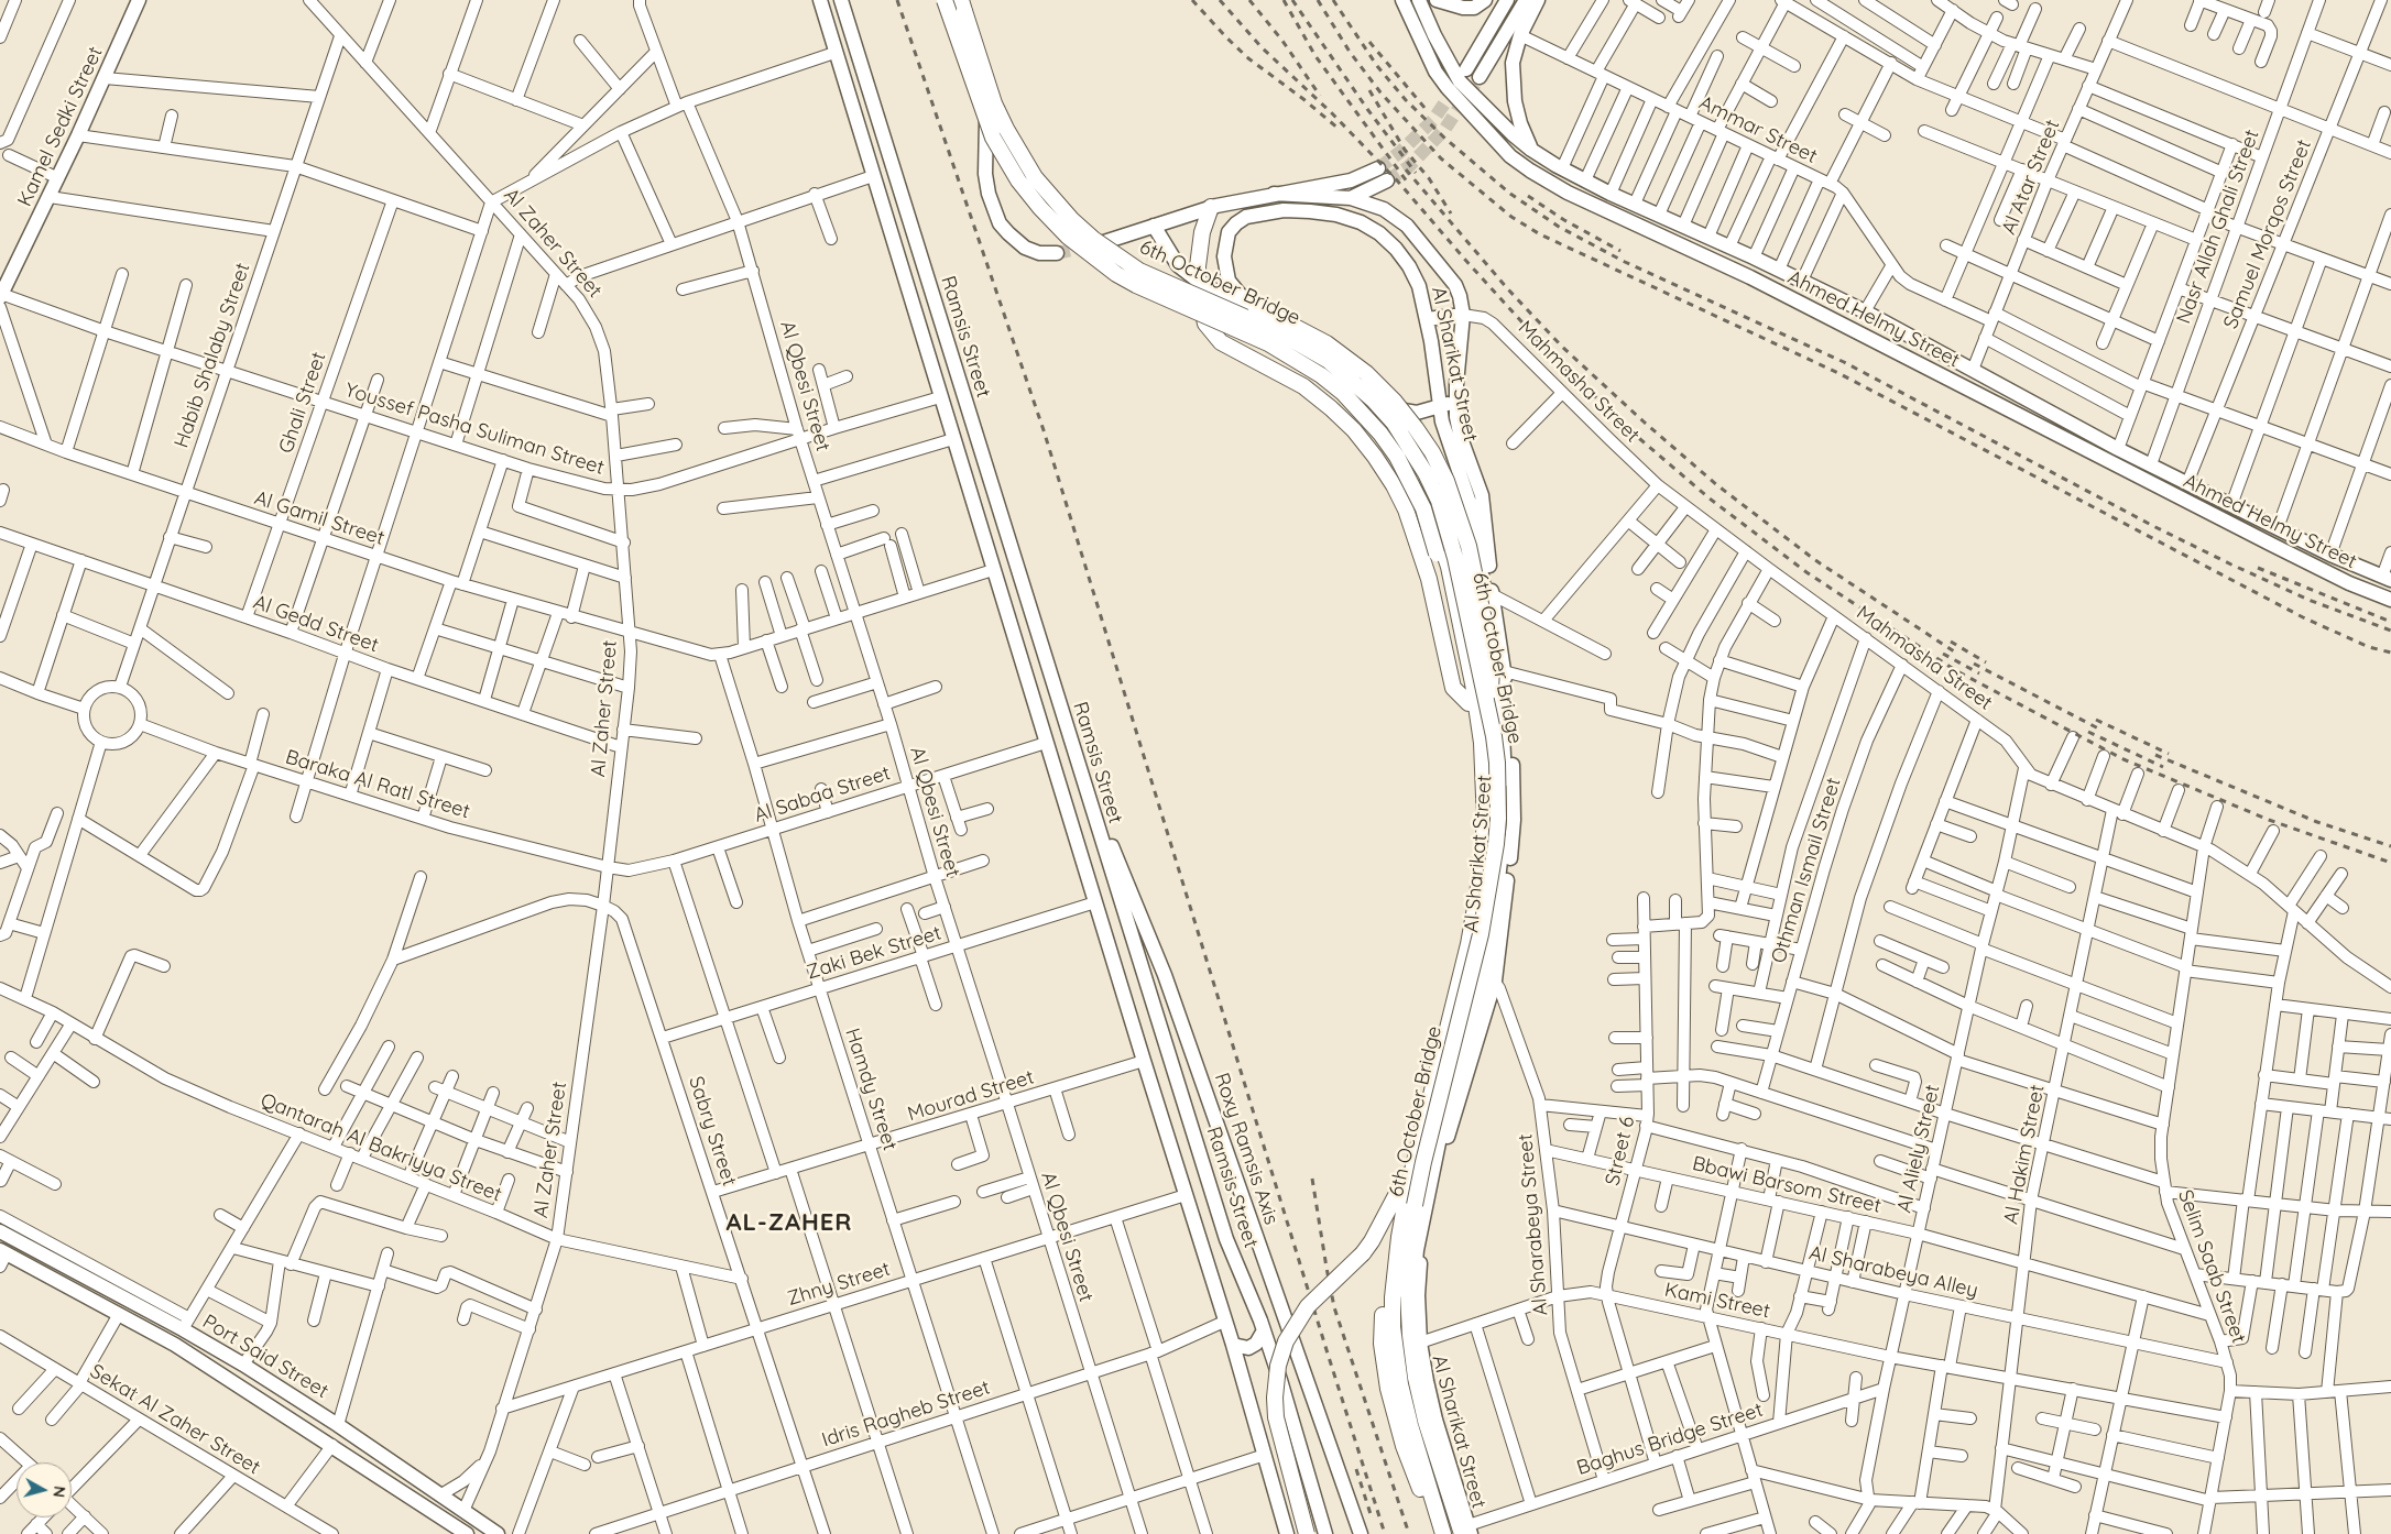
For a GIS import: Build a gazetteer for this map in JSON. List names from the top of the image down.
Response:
{
  "streets": {
    "highway": ["6th October Bridge"],
    "main road": [
      "Kamel Sedki Street",
      "Ahmed Helmy Street",
      "Ramsis Street",
      "Al Sharikat Street",
      "Roxy Ramsis Axis",
      "Port Said Street"
    ],
    "street": [
      "Ammar Street",
      "Al Atar Street",
      "Nasr Allah Ghali Street",
      "Samuel Morqos Street",
      "Al Zaher Street",
      "Habib Shalaby Street",
      "Mahmasha Street",
      "Al Qbesi Street",
      "Ghali Street",
      "Youssef Pasha Suliman Street",
      "Al Gamil Street",
      "Al Gedd Street",
      "Baraka Al Ratl Street",
      "Al Sabaa Street",
      "Othman Ismail Street",
      "Zaki Bek Street",
      "Hamdy Street",
      "Mourad Street",
      "Sabry Street",
      "Qantarah Al Bakriyya Street",
      "Al Aliely Street",
      "Street 6",
      "Al Hakim Street",
      "Bbawi Barsom Street",
      "Al Sharabeya Street",
      "Selim Saab Street",
      "Al Sharabeya Alley",
      "Zhny Street",
      "Kami Street",
      "Idris Ragheb Street",
      "Sekat Al Zaher Street",
      "Baghus Bridge Street"
    ]
  },
  "crossings": [
    ["Kamel Sedki Street", "Youssef Pasha Suliman Street"],
    ["Ammar Street", "Al Atar Street"],
    ["Ammar Street", "Nasr Allah Ghali Street"],
    ["Ammar Street", "Samuel Morqos Street"],
    ["Al Atar Street", "Ahmed Helmy Street"],
    ["Nasr Allah Ghali Street", "Ahmed Helmy Street"],
    ["Samuel Morqos Street", "Ahmed Helmy Street"],
    ["Al Zaher Street", "Habib Shalaby Street"],
    ["Al Zaher Street", "Youssef Pasha Suliman Street"],
    ["Al Zaher Street", "Al Gamil Street"],
    ["Al Zaher Street", "Al Gedd Street"],
    ["Al Zaher Street", "Baraka Al Ratl Street"],
    ["Al Zaher Street", "Al Sabaa Street"],
    ["Al Zaher Street", "Sabry Street"],
    ["Al Zaher Street", "Qantarah Al Bakriyya Street"],
    ["Al Zaher Street", "Zhny Street"],
    ["Al Zaher Street", "Port Said Street"],
    ["6th October Bridge", "Al Sharikat Street"],
    ["6th October Bridge", "Baghus Bridge Street"],
    ["Ramsis Street", "Roxy Ramsis Axis"],
    ["Habib Shalaby Street", "Youssef Pasha Suliman Street"],
    ["Habib Shalaby Street", "Al Gamil Street"],
    ["Habib Shalaby Street", "Al Gedd Street"],
    ["Habib Shalaby Street", "Baraka Al Ratl Street"],
    ["Al Sharikat Street", "Mahmasha Street"],
    ["Al Sharikat Street", "Al Sharabeya Street"],
    ["Al Sharikat Street", "Kami Street"],
    ["Al Sharikat Street", "Baghus Bridge Street"],
    ["Mahmasha Street", "Othman Ismail Street"],
    ["Mahmasha Street", "Al Aliely Street"],
    ["Mahmasha Street", "Al Hakim Street"],
    ["Mahmasha Street", "Selim Saab Street"],
    ["Al Qbesi Street", "Youssef Pasha Suliman Street"],
    ["Al Qbesi Street", "Al Sabaa Street"],
    ["Al Qbesi Street", "Zaki Bek Street"],
    ["Al Qbesi Street", "Mourad Street"],
    ["Al Qbesi Street", "Zhny Street"],
    ["Al Qbesi Street", "Idris Ragheb Street"],
    ["Ghali Street", "Youssef Pasha Suliman Street"],
    ["Ghali Street", "Al Gamil Street"],
    ["Ghali Street", "Al Gedd Street"],
    ["Al Gamil Street", "Hamdy Street"],
    ["Baraka Al Ratl Street", "Al Sabaa Street"],
    ["Al Sabaa Street", "Hamdy Street"],
    ["Zaki Bek Street", "Hamdy Street"],
    ["Zaki Bek Street", "Sabry Street"],
    ["Hamdy Street", "Mourad Street"],
    ["Hamdy Street", "Zhny Street"],
    ["Hamdy Street", "Idris Ragheb Street"],
    ["Mourad Street", "Sabry Street"],
    ["Sabry Street", "Qantarah Al Bakriyya Street"],
    ["Sabry Street", "Zhny Street"],
    ["Sabry Street", "Idris Ragheb Street"],
    ["Al Aliely Street", "Bbawi Barsom Street"],
    ["Al Aliely Street", "Al Sharabeya Alley"],
    ["Al Aliely Street", "Kami Street"],
    ["Al Aliely Street", "Baghus Bridge Street"],
    ["Street 6", "Bbawi Barsom Street"],
    ["Street 6", "Al Sharabeya Alley"],
    ["Street 6", "Kami Street"],
    ["Street 6", "Baghus Bridge Street"],
    ["Al Hakim Street", "Bbawi Barsom Street"],
    ["Al Hakim Street", "Al Sharabeya Alley"],
    ["Al Hakim Street", "Kami Street"],
    ["Bbawi Barsom Street", "Al Sharabeya Street"],
    ["Bbawi Barsom Street", "Selim Saab Street"],
    ["Al Sharabeya Street", "Al Sharabeya Alley"],
    ["Al Sharabeya Street", "Kami Street"],
    ["Al Sharabeya Street", "Baghus Bridge Street"],
    ["Selim Saab Street", "Al Sharabeya Alley"],
    ["Selim Saab Street", "Kami Street"]
  ],
  "districts": ["AL-ZAHER"],
  "north": "right"
}
